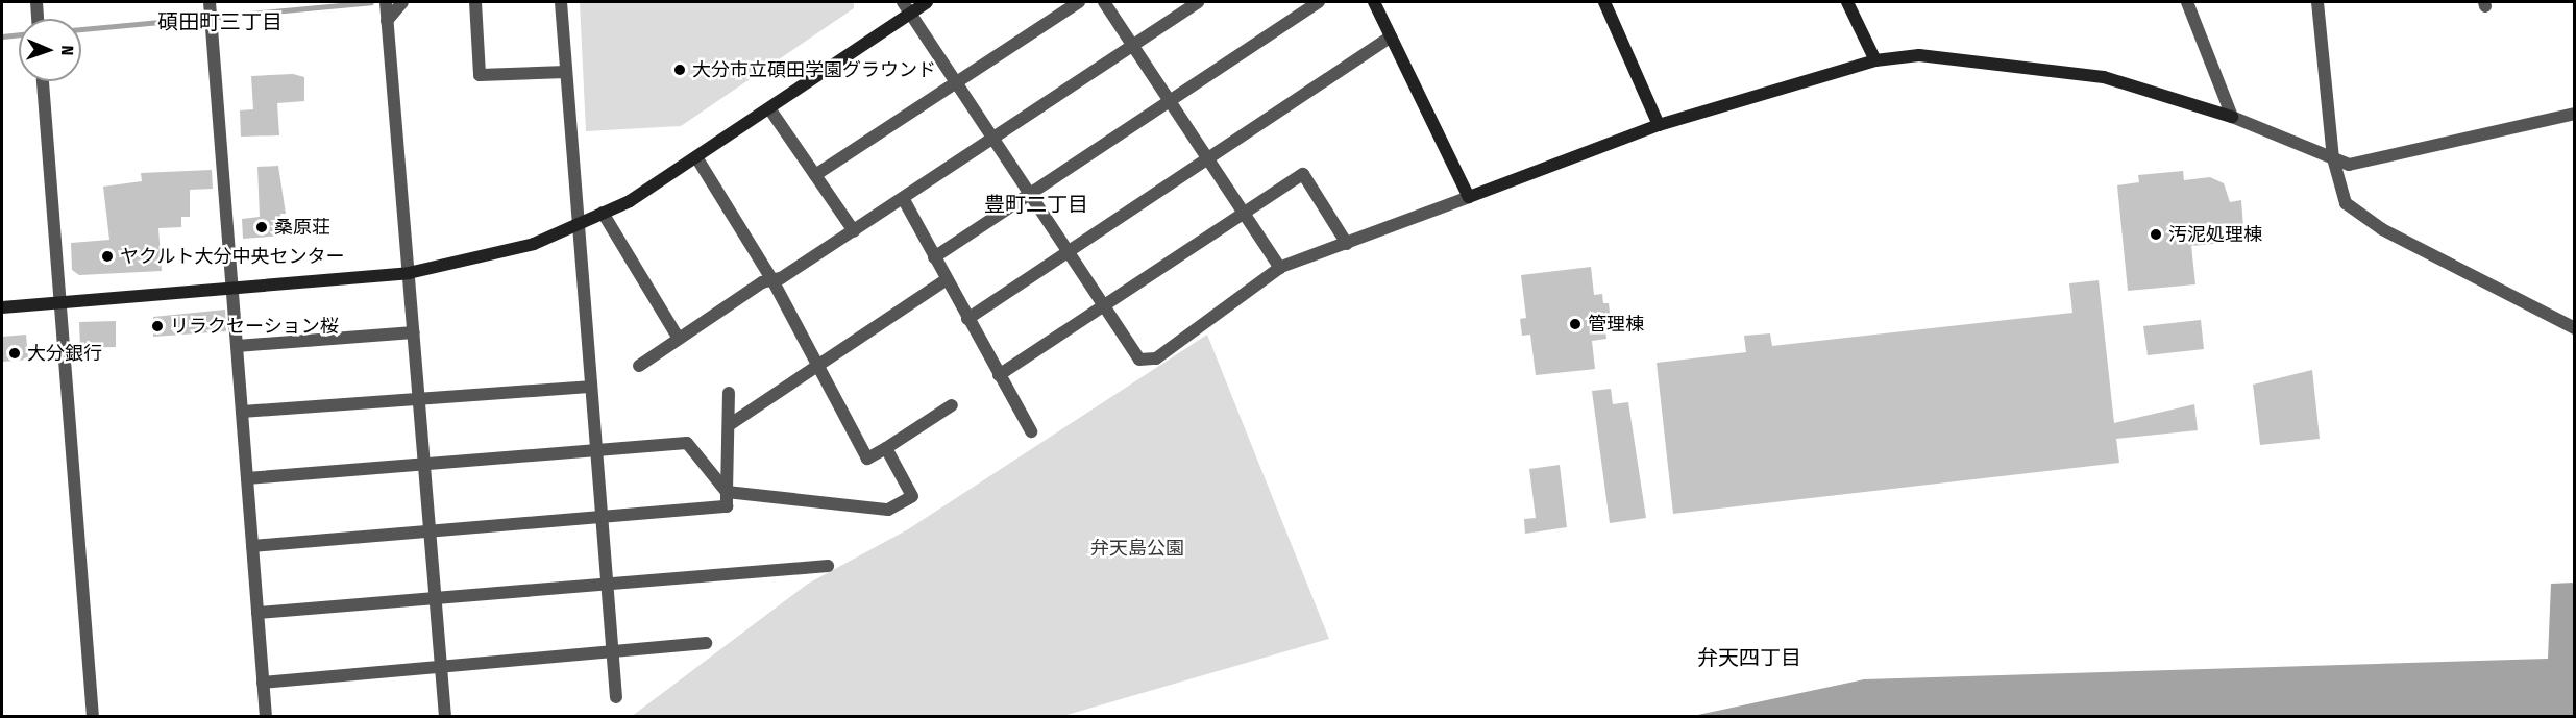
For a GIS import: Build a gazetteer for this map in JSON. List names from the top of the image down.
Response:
{
  "districts": ["碩田町三丁目", "豊町二丁目", "弁天四丁目"],
  "parks": ["弁天島公園"],
  "places": [
    "大分市立碩田学園グラウンド",
    "桑原荘",
    "汚泥処理棟",
    "ヤクルト大分中央センター",
    "管理棟",
    "リラクセーション桜",
    "大分銀行"
  ],
  "north": "right"
}
